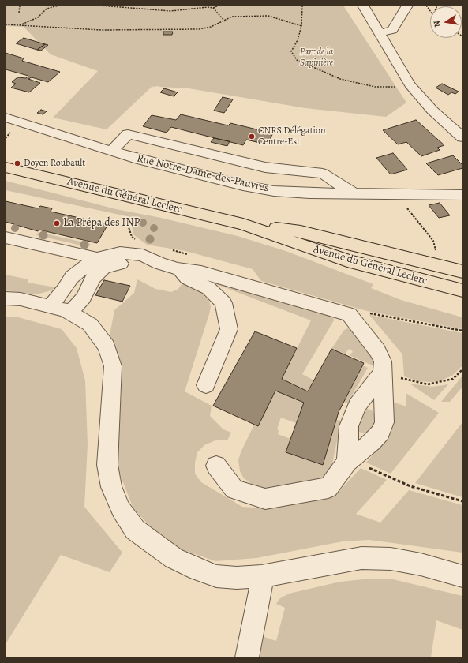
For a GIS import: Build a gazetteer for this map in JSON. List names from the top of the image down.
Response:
{
  "streets": {
    "main road": ["Avenue du Général Leclerc"],
    "street": ["Rue Notre-Dame-des-Pauvres"]
  },
  "parks": ["Parc de la Sapinière"],
  "places": ["CNRS Délégation Centre-Est", "Doyen Roubault", "La Prépa des INP"],
  "north": "left"
}
